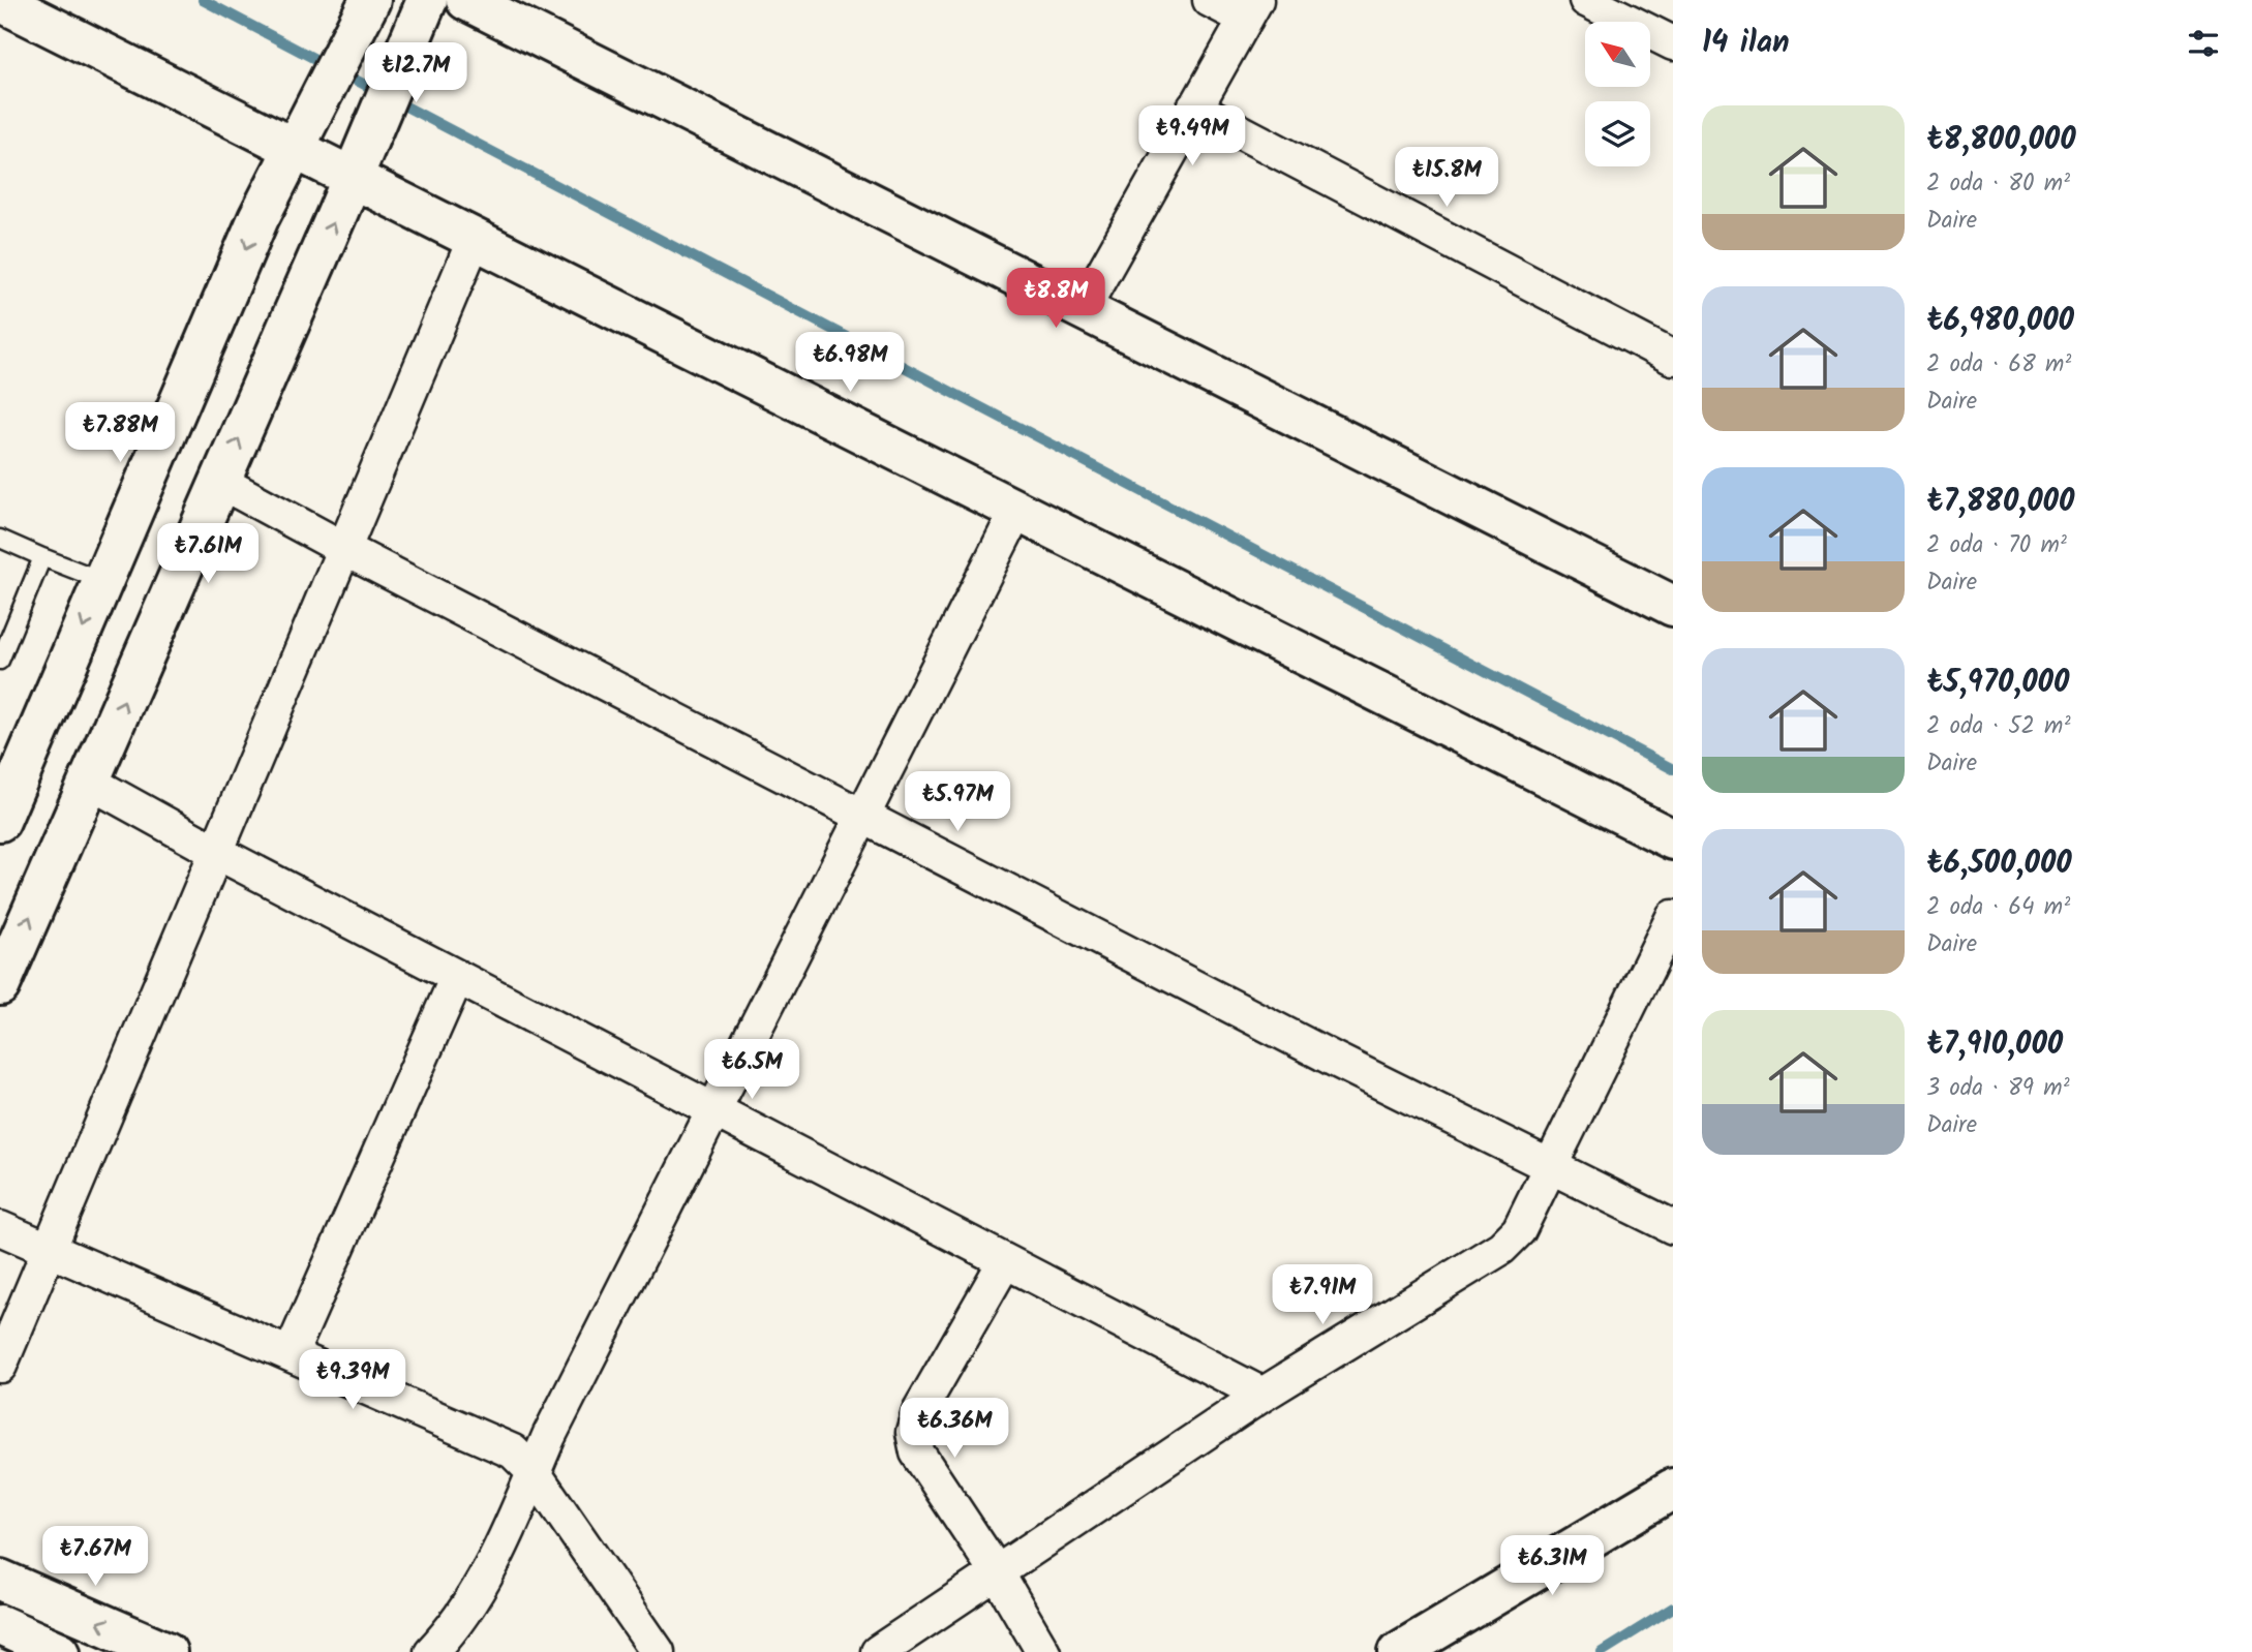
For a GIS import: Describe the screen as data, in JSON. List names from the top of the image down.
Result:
{
  "north": "top left",
  "page": {
    "heading": "14 ilan",
    "price": [
      "₺12.7M",
      "₺9.49M",
      "₺15.8M",
      "₺8.8M",
      "₺6.98M",
      "₺7.88M",
      "₺7.61M",
      "₺5.97M",
      "₺6.5M",
      "₺7.91M",
      "₺9.39M",
      "₺6.36M",
      "₺7.67M",
      "₺6.31M"
    ],
    "list": [
      {
        "name": "₺8,800,000",
        "note": "2 oda · 80 m² · Daire"
      },
      {
        "name": "₺6,980,000",
        "note": "2 oda · 68 m² · Daire"
      },
      {
        "name": "₺7,880,000",
        "note": "2 oda · 70 m² · Daire"
      },
      {
        "name": "₺5,970,000",
        "note": "2 oda · 52 m² · Daire"
      },
      {
        "name": "₺6,500,000",
        "note": "2 oda · 64 m² · Daire"
      },
      {
        "name": "₺7,910,000",
        "note": "3 oda · 89 m² · Daire"
      }
    ]
  }
}
